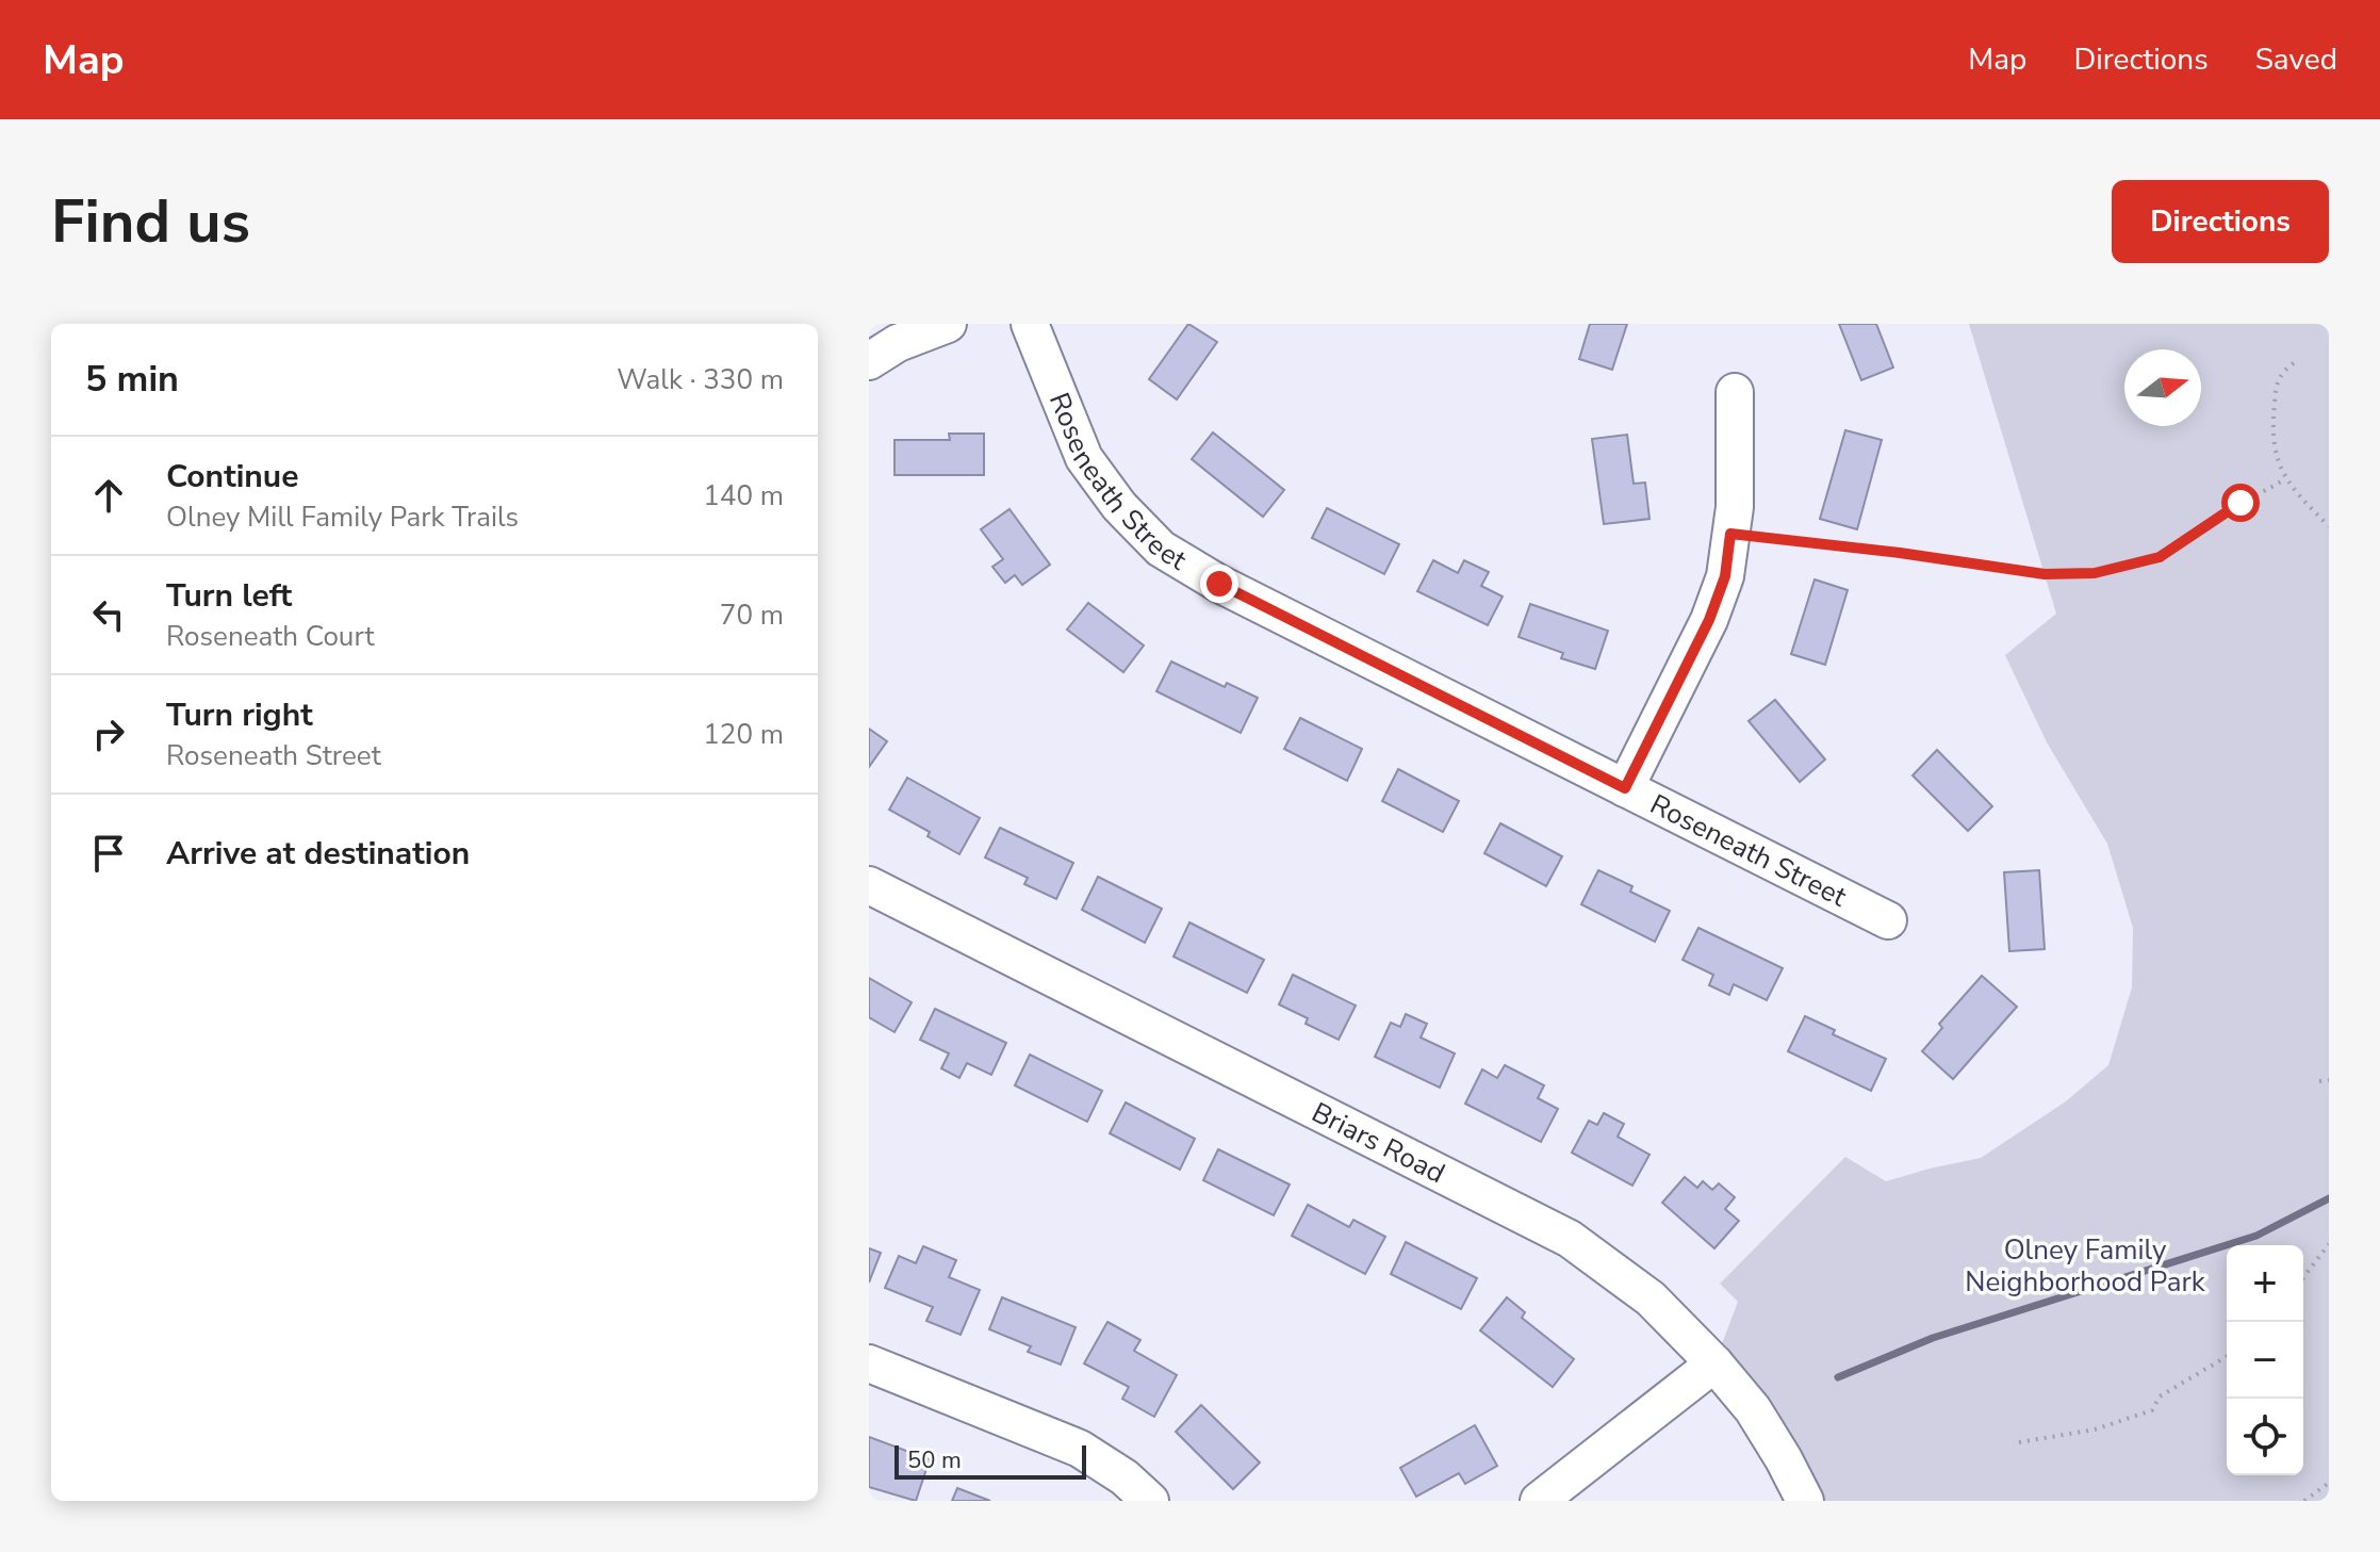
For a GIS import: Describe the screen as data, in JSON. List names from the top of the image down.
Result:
{
  "streets": {
    "street": ["Roseneath Street", "Briars Road"]
  },
  "parks": ["Olney Family Neighborhood Park"],
  "scale_bar": "50 m",
  "north": "right",
  "page": {
    "header": "Map",
    "nav": ["Map", "Directions", "Saved"],
    "buttons": "Directions",
    "title": "Find us",
    "heading": ["5 min", "Walk · 330 m"],
    "list": [
      ["Continue", "Olney Mill Family Park Trails", "140 m"],
      ["Turn left", "Roseneath Court", "70 m"],
      ["Turn right", "Roseneath Street", "120 m"],
      "Arrive at destination"
    ],
    "map_buttons": ["+", "−"],
    "scale": "50 m"
  }
}
